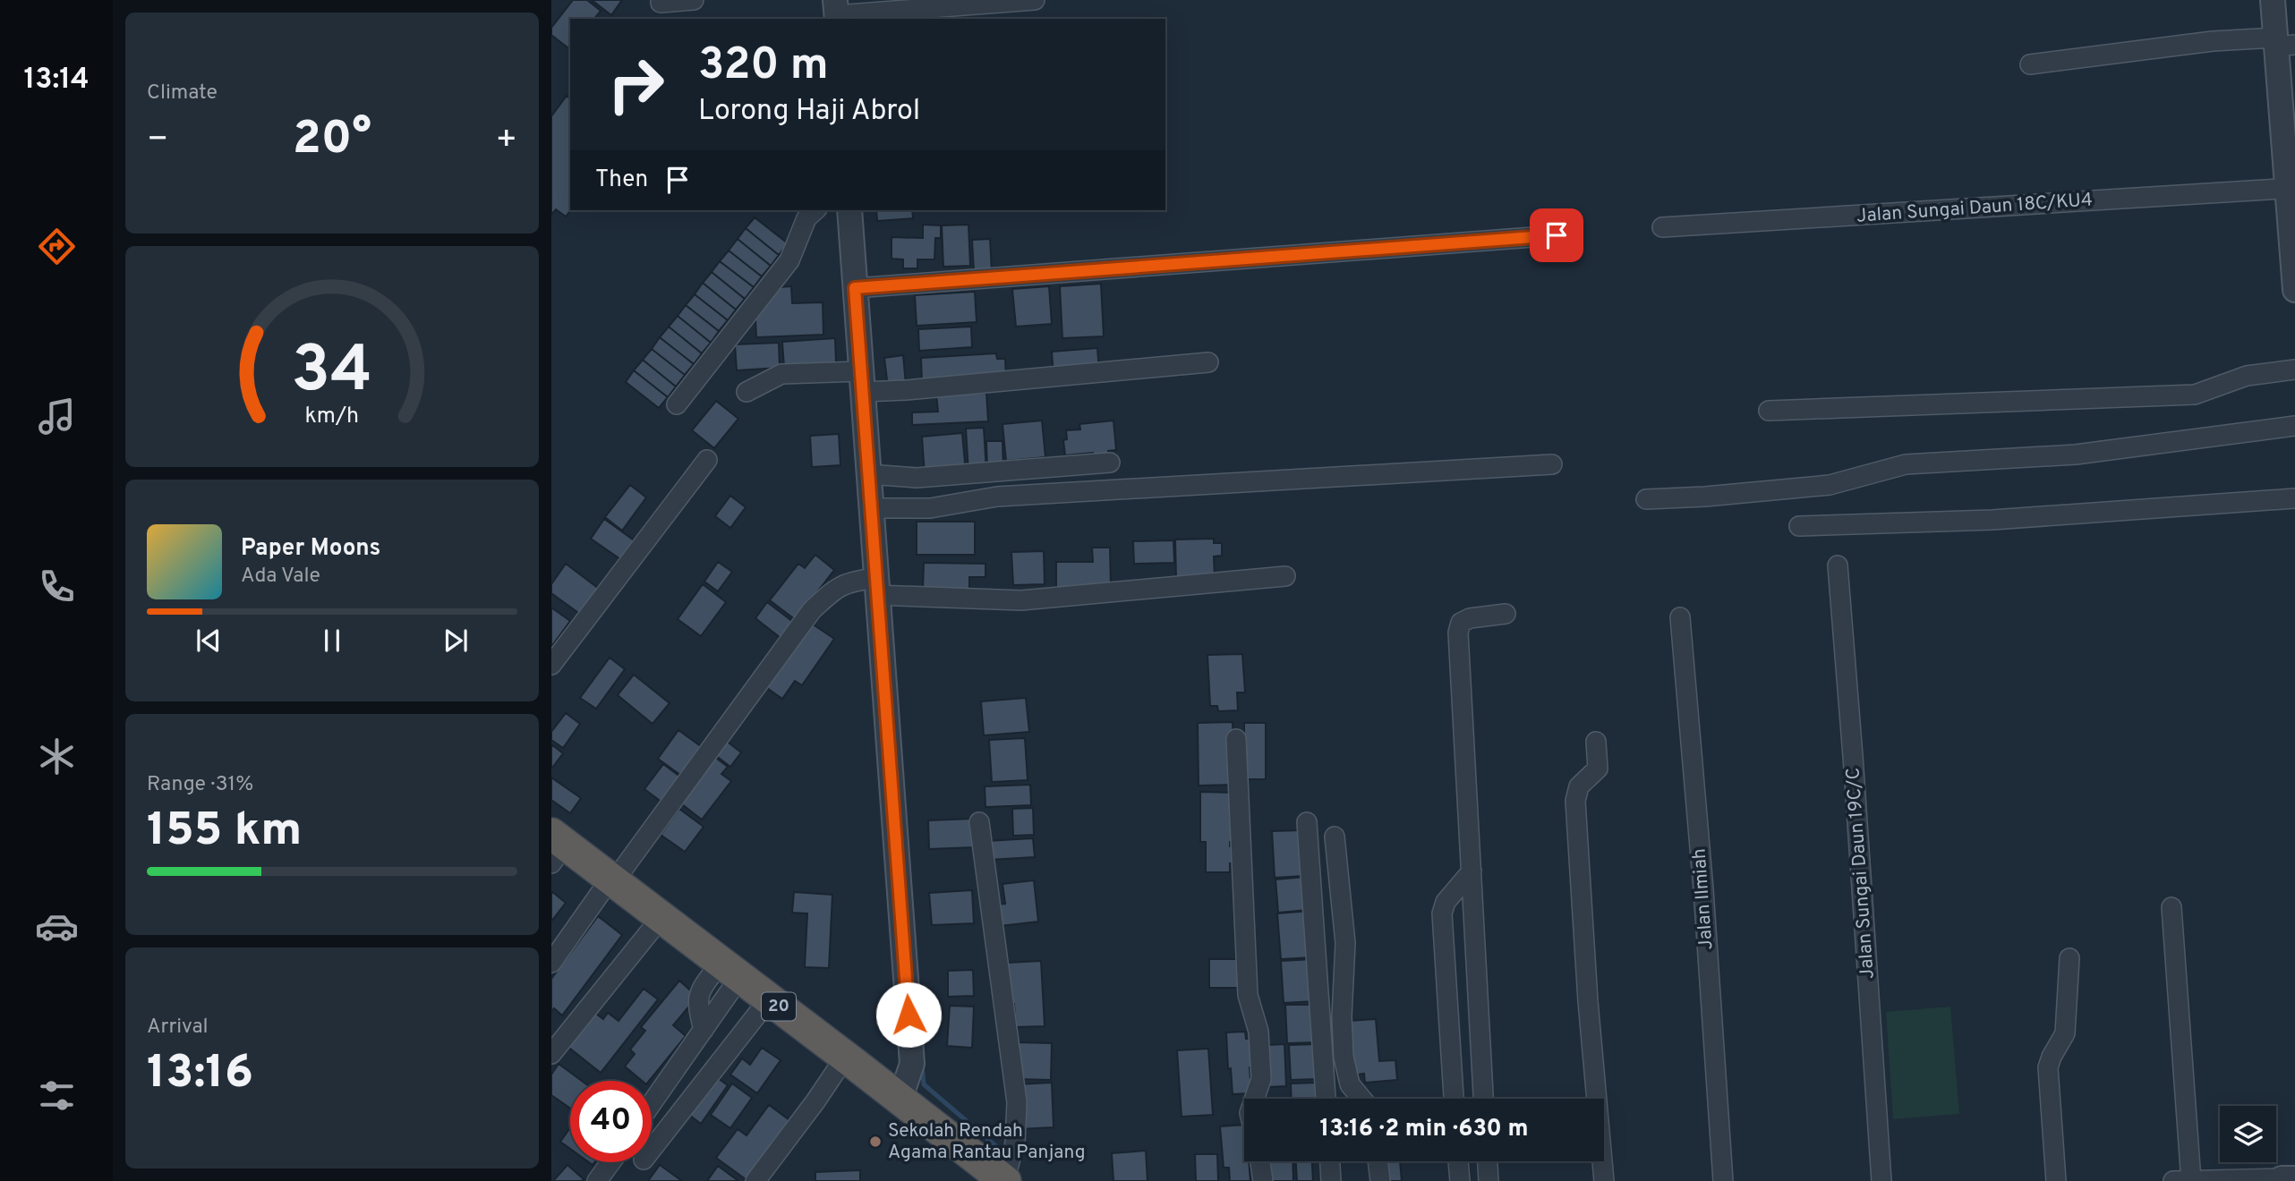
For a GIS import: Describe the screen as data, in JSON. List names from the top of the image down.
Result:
{
  "streets": {
    "highway": ["20"],
    "street": ["Jalan Sungai Daun 18C/KU4", "Jalan Sungai Daun 19C/C", "Jalan Ilmiah"]
  },
  "places": ["Sekolah Rendah Agama Rantau Panjang"],
  "page": {
    "tabs": "13:14",
    "tile": [
      "Climate",
      ["Range · 31%", "155 km"],
      ["Arrival", "13:16"]
    ],
    "turn": ["320 m", "Lorong Haji Abrol"],
    "heat": ["−", "20°", "+"],
    "then": "Then",
    "song": ["Paper Moons", "Ada Vale"],
    "limit": "40",
    "trip": "13:16 · 2 min · 630 m",
    "gauge": ["34", "km/h"]
  }
}
